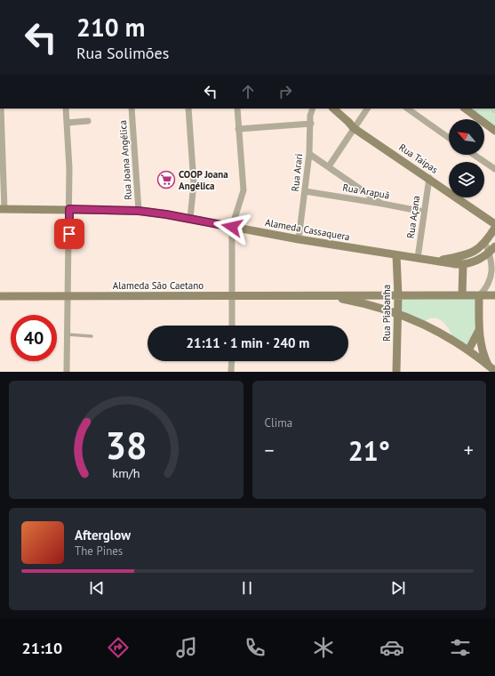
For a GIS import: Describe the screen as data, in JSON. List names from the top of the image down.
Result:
{
  "streets": {
    "street": [
      "Rua Taipas",
      "Rua Joana Angélica",
      "Rua Arari",
      "Rua Arapuã",
      "Rua Açana",
      "Alameda Cassaquera",
      "Alameda São Caetano",
      "Rua Piabanha"
    ]
  },
  "crossings": [
    ["Rua Taipas", "Rua Açana"],
    ["Rua Joana Angélica", "Alameda Cassaquera"],
    ["Rua Arari", "Rua Arapuã"],
    ["Rua Arari", "Alameda Cassaquera"],
    ["Rua Arapuã", "Rua Açana"],
    ["Rua Açana", "Alameda Cassaquera"],
    ["Alameda Cassaquera", "Rua Piabanha"],
    ["Alameda São Caetano", "Rua Piabanha"]
  ],
  "places": {
    "supermarket": ["COOP Joana Angélica"]
  },
  "north": "top left",
  "page": {
    "turn": ["210 m", "Rua Solimões"],
    "limit": "40",
    "trip": "21:11 · 1 min · 240 m",
    "tile": "Clima",
    "heat": ["−", "21°", "+"],
    "song": ["Afterglow", "The Pines"],
    "tabs": "21:10",
    "gauge": ["38", "km/h"]
  }
}
